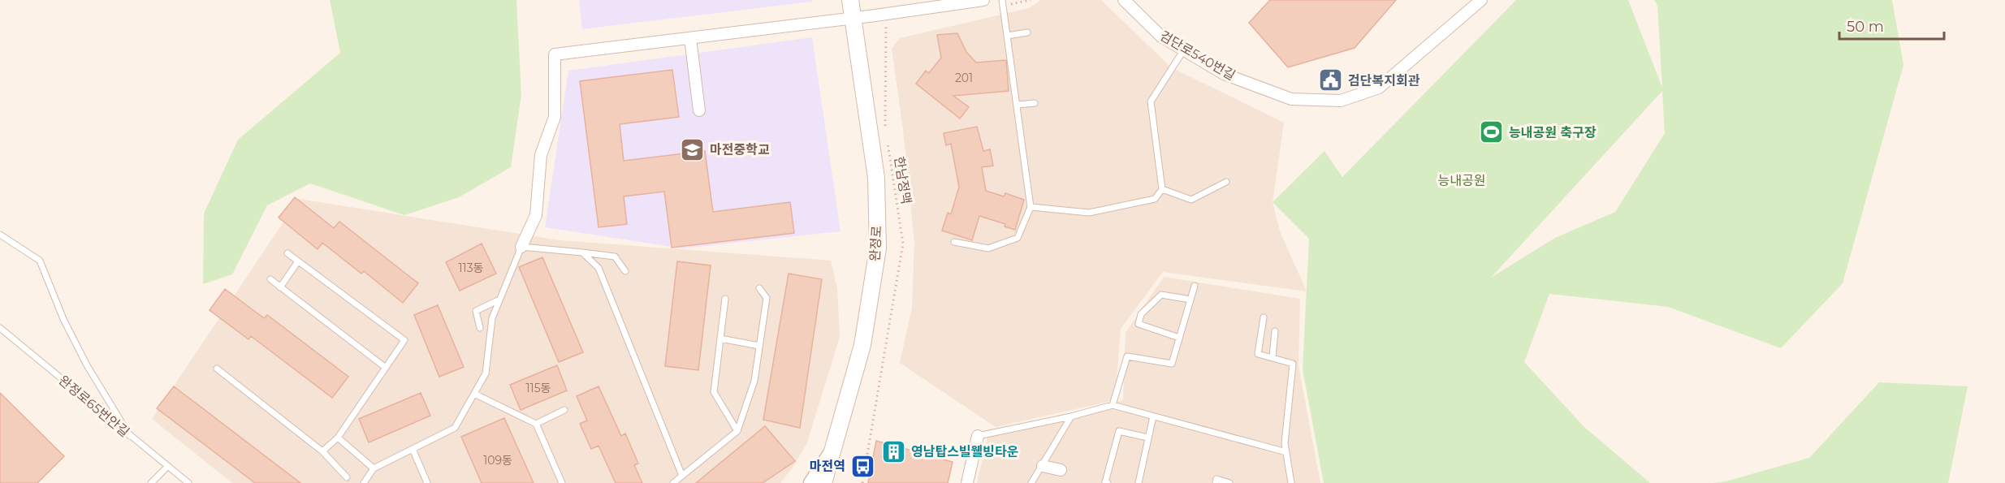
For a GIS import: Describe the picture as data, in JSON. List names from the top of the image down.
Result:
{
  "streets": {
    "main road": ["완정로"],
    "street": ["검단로540번길"],
    "lane": ["완정로65번안길"],
    "path": ["한남정맥"]
  },
  "parks": ["능내공원"],
  "places": {
    "public building": ["검단복지회관"],
    "sports": ["능내공원 축구장"],
    "school or university": ["마전중학교"],
    "building": ["영남탑스빌웰빙타운"],
    "bus stop": ["마전역"]
  },
  "house_numbers": [
    "201",
    "113동",
    "115동",
    "109동"
  ],
  "scale_bar": "50 m"
}
